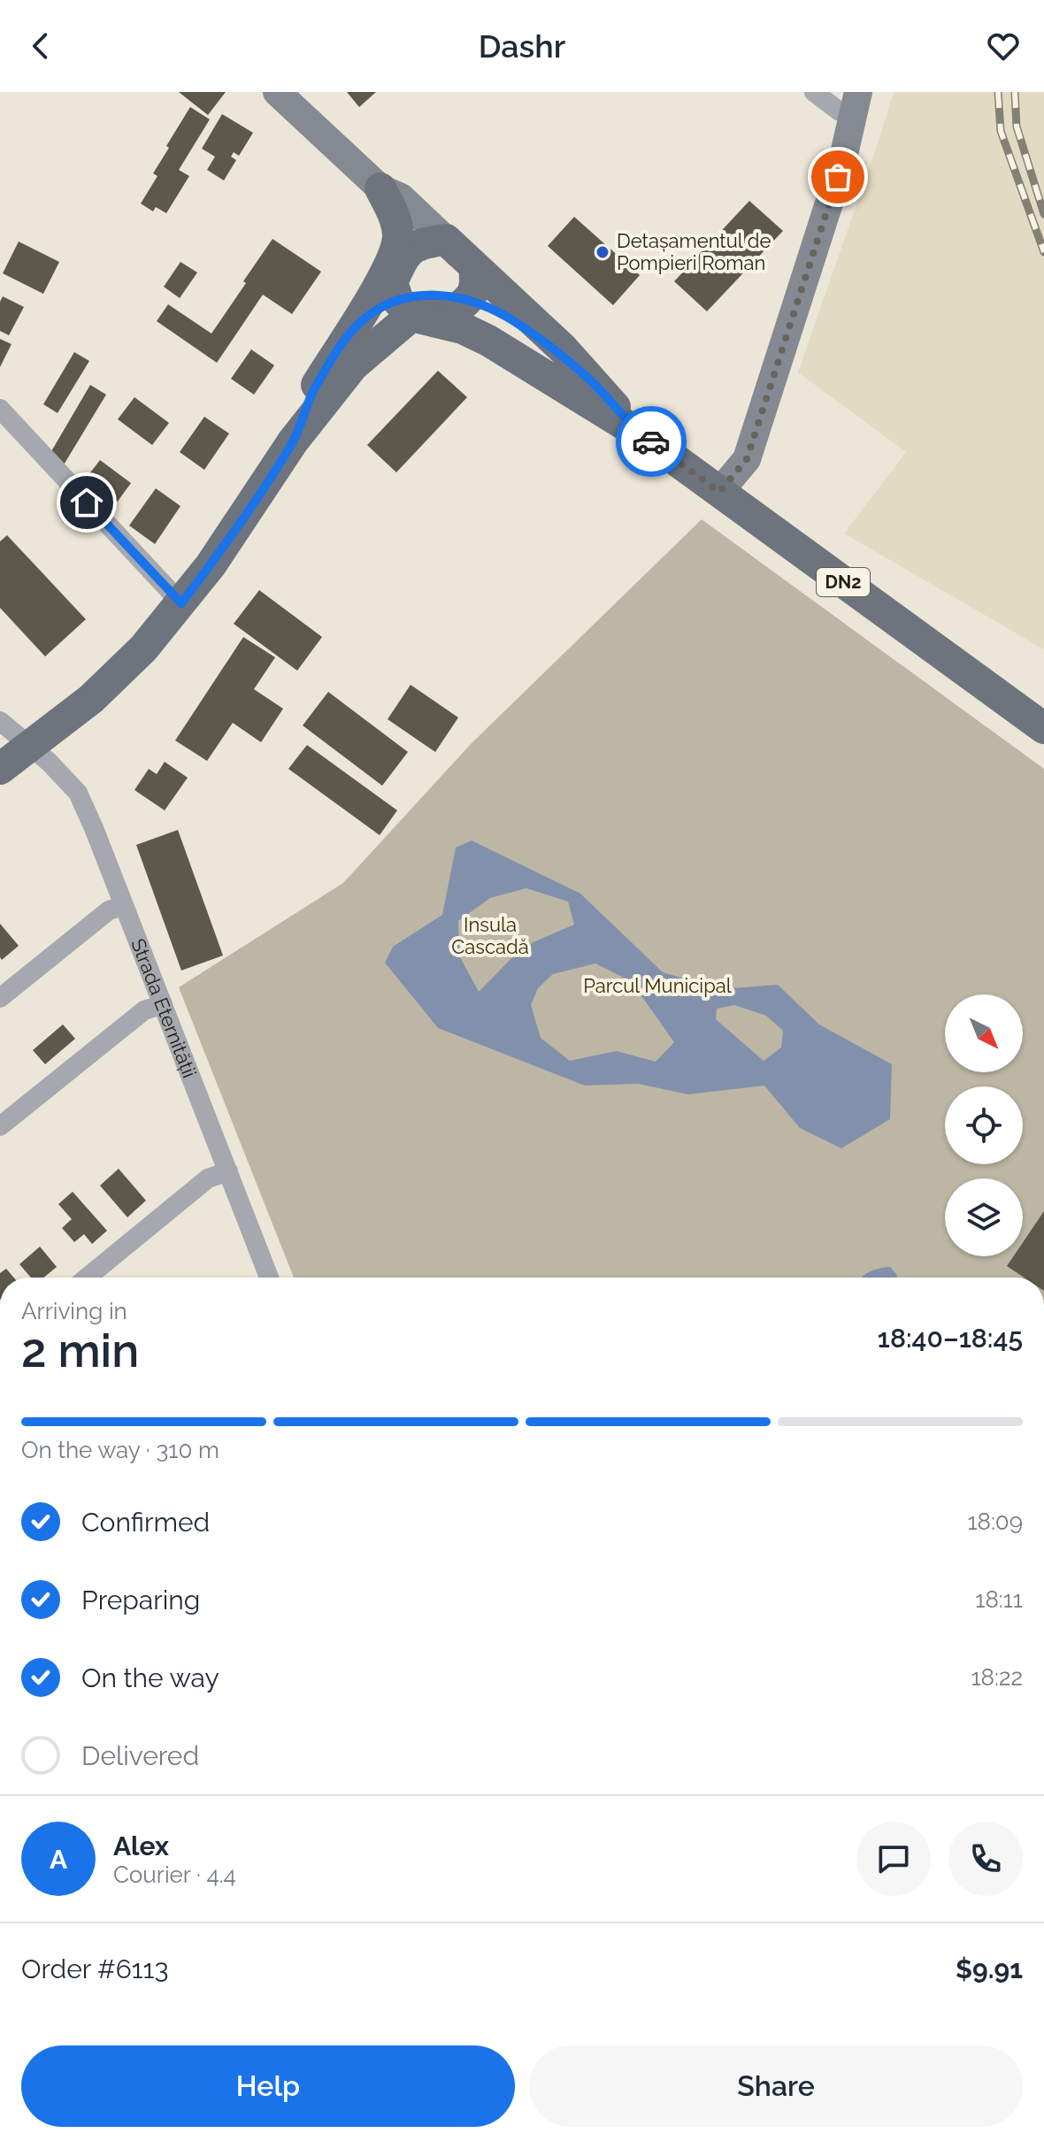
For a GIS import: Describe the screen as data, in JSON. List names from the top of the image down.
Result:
{
  "streets": {
    "main road": ["DN2"],
    "street": ["Strada Eternității"]
  },
  "parks": ["Insula Cascadă", "Parcul Municipal"],
  "places": ["Detașamentul de Pompieri Roman"],
  "north": "bottom right",
  "page": {
    "header": "Dashr",
    "heading": ["2 min", "Arriving in", "18:40–18:45"],
    "panel": [
      "Alex",
      "Courier · 4.4",
      "Order #6113",
      "$9.91"
    ],
    "bar": "On the way · 310 m",
    "list": [
      ["Confirmed", "18:09"],
      ["Preparing", "18:11"],
      ["On the way", "18:22"],
      "Delivered"
    ],
    "round": "A",
    "buttons": ["Help", "Share"]
  }
}
